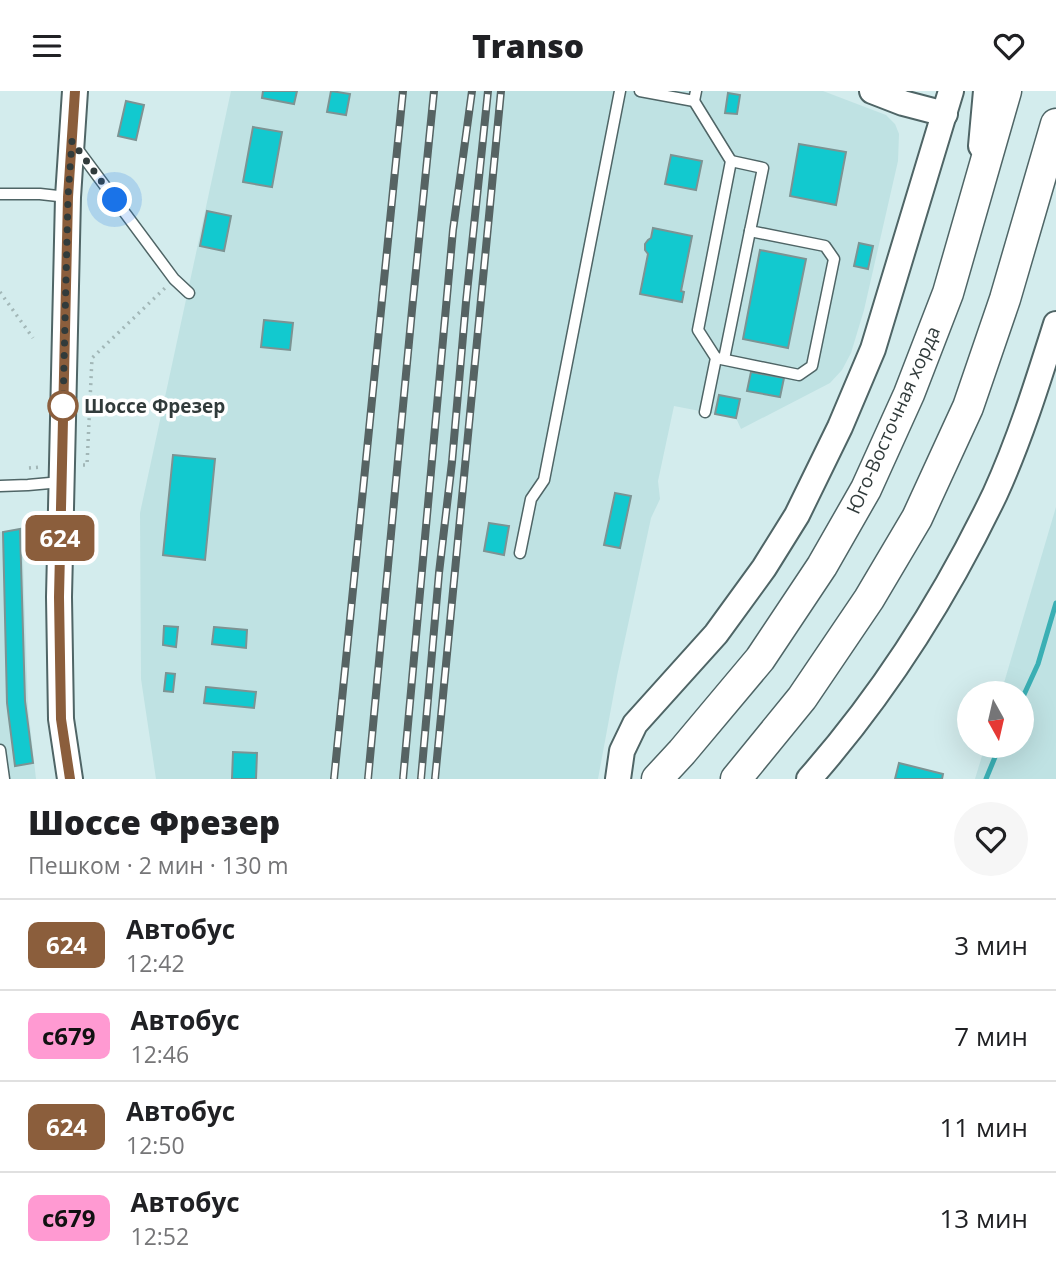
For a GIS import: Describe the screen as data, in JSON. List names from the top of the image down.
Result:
{
  "streets": {
    "main road": ["Юго-Восточная хорда"]
  },
  "places": ["Шоссе Фрезер"],
  "lines": ["bus line 624"],
  "north": "bottom",
  "page": {
    "header": "Transo",
    "on_map": "624",
    "heading": ["Шоссе Фрезер", "Пешком · 2 мин · 130 m"],
    "list": [
      {
        "mark": "624",
        "name": "Автобус",
        "note": "12:42",
        "value": "3 мин"
      },
      {
        "mark": "с679",
        "name": "Автобус",
        "note": "12:46",
        "value": "7 мин"
      },
      {
        "mark": "624",
        "name": "Автобус",
        "note": "12:50",
        "value": "11 мин"
      },
      {
        "mark": "с679",
        "name": "Автобус",
        "note": "12:52",
        "value": "13 мин"
      }
    ]
  }
}
